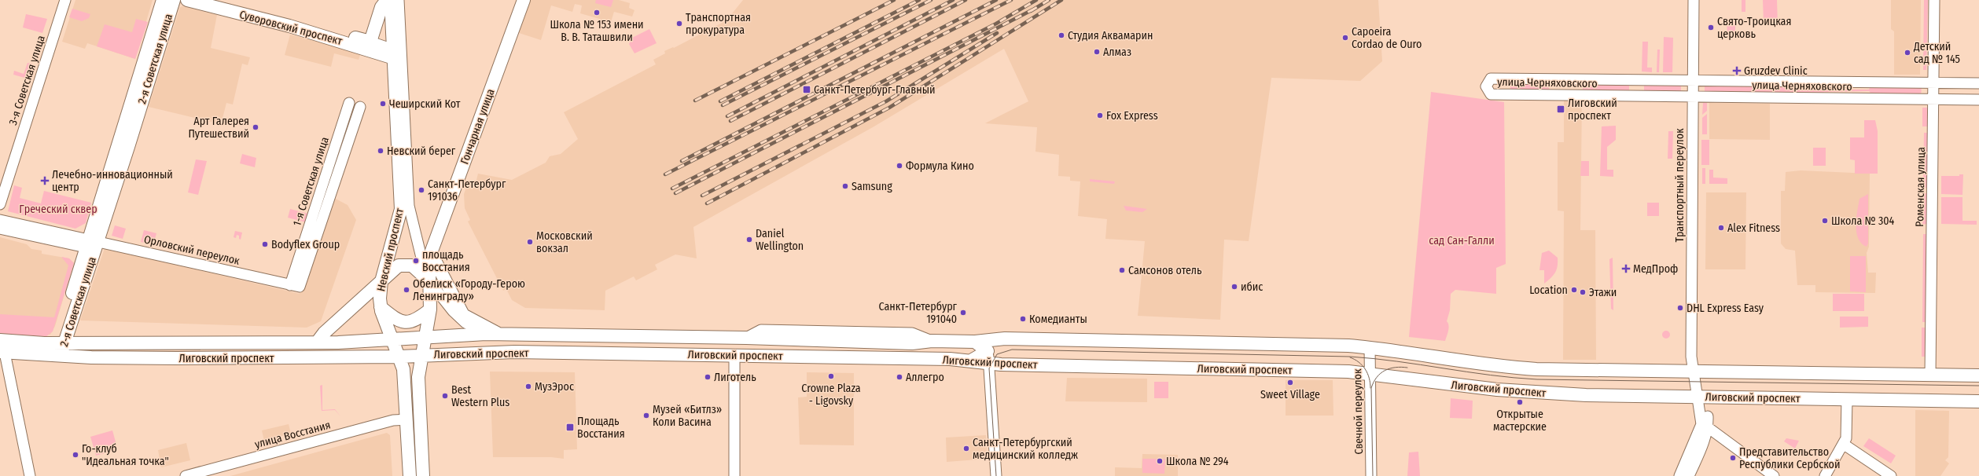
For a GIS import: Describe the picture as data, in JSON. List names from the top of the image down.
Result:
{
  "streets": {
    "main road": [
      "Суворовский проспект",
      "2-я Советская улица",
      "Гончарная улица",
      "Невский проспект",
      "Лиговский проспект"
    ],
    "street": [
      "3-я Советская улица",
      "улица Черняховского",
      "1-я Советская улица",
      "Транспортный переулок",
      "Роменская улица",
      "Орловский переулок",
      "Свечной переулок",
      "улица Восстания"
    ]
  },
  "crossings": [
    ["Суворовский проспект", "Невский проспект"],
    ["2-я Советская улица", "Орловский переулок"],
    ["2-я Советская улица", "Лиговский проспект"],
    ["улица Черняховского", "Транспортный переулок"],
    ["улица Черняховского", "Роменская улица"],
    ["1-я Советская улица", "Орловский переулок"],
    ["Транспортный переулок", "Лиговский проспект"],
    ["Роменская улица", "Лиговский проспект"],
    ["Невский проспект", "Лиговский проспект"],
    ["Невский проспект", "улица Восстания"],
    ["Лиговский проспект", "Свечной переулок"]
  ],
  "parks": ["Греческий сквер", "сад Сан-Галли"],
  "places": {
    "other": [
      "Школа № 153 имени В. В. Таташвили",
      "Транспортная прокуратура",
      "Свято-Троицкая церковь",
      "Студия Аквамарин",
      "Capoeira Cordao de Ouro",
      "Алмаз",
      "Детский сад № 145",
      "Чеширский Кот",
      "Fox Express",
      "Арт Галерея Путешествий",
      "Невский берег",
      "Формула Кино",
      "Samsung",
      "Санкт-Петербург 191036",
      "Школа № 304",
      "Alex Fitness",
      "Daniel Wellington",
      "Московский вокзал",
      "Bodyflex Group",
      "площадь Восстания",
      "Самсонов отель",
      "ибис",
      "Обелиск «Городу-Герою Ленинграду»",
      "Location",
      "Этажи",
      "DHL Express Easy",
      "Санкт-Петербург 191040",
      "Комедианты",
      "Crowne Plaza - Ligovsky",
      "Лиготель",
      "Аллегро",
      "Sweet Village",
      "МузЭрос",
      "Best Western Plus",
      "Открытые мастерские",
      "Музей «Битлз» Коли Васина",
      "Санкт-Петербургский медицинский колледж",
      "Го-клуб \"Идеальная точка\"",
      "Представительство Республики Сербской",
      "Школа № 294"
    ],
    "health": ["Gruzdev Clinic", "Лечебно-инновационный центр", "МедПроф"],
    "transit": ["Санкт-Петербург-Главный", "Лиговский проспект", "Площадь Восстания"]
  }
}
